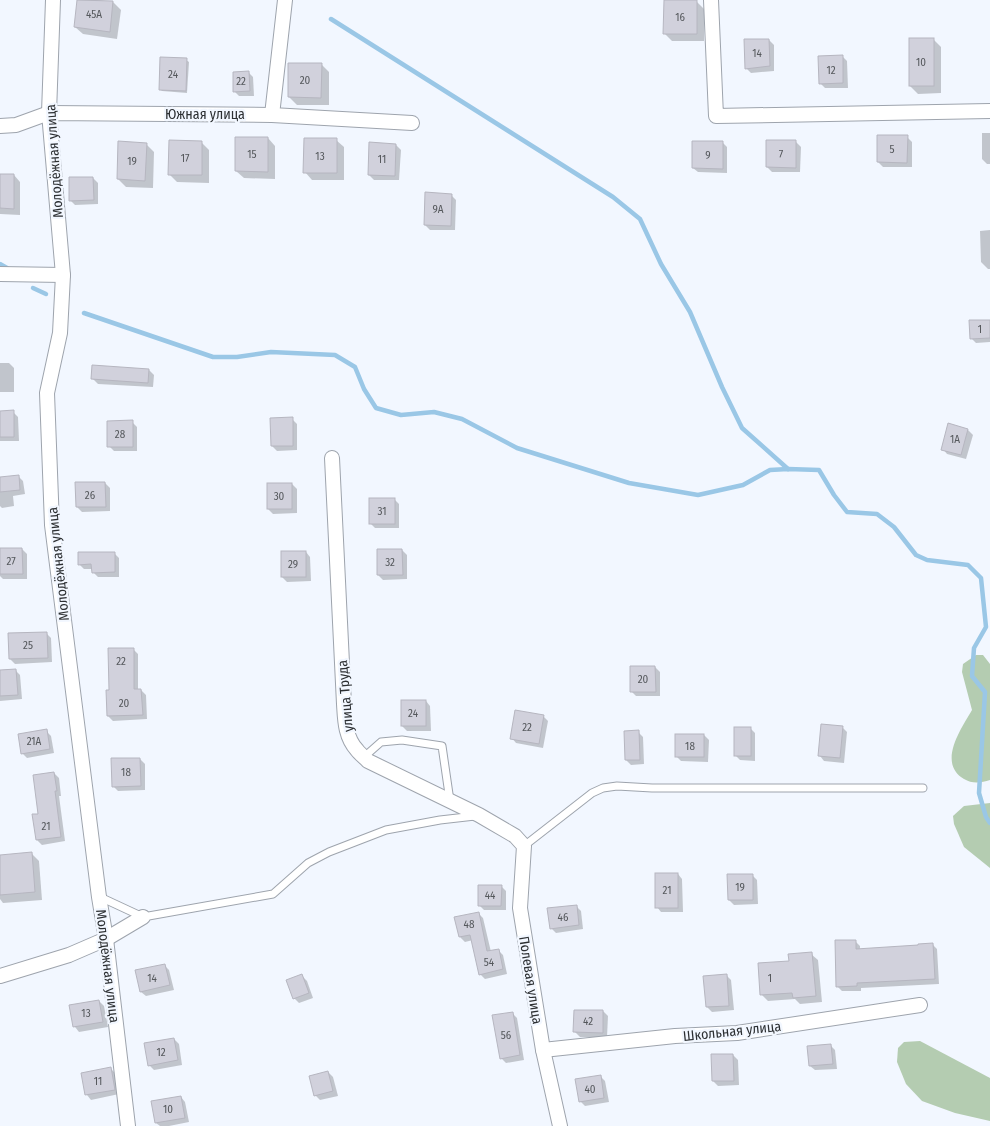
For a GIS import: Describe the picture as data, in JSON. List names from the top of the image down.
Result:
{
  "streets": {
    "street": [
      "Южная улица",
      "Молодёжная улица",
      "улица Труда",
      "Полевая улица",
      "Школьная улица"
    ]
  },
  "crossings": [
    ["Южная улица", "Молодёжная улица"],
    ["улица Труда", "Полевая улица"],
    ["Полевая улица", "Школьная улица"]
  ],
  "house_numbers": [
    "45А",
    "16",
    "14",
    "10",
    "12",
    "24",
    "20",
    "22",
    "5",
    "15",
    "7",
    "9",
    "13",
    "17",
    "11",
    "19",
    "9А",
    "1",
    "28",
    "1А",
    "26",
    "30",
    "31",
    "27",
    "32",
    "29",
    "25",
    "22",
    "20",
    "20",
    "24",
    "22",
    "21А",
    "18",
    "18",
    "21",
    "19",
    "21",
    "44",
    "46",
    "48",
    "54",
    "14",
    "1",
    "13",
    "42",
    "56",
    "12",
    "11",
    "40",
    "10"
  ]
}
